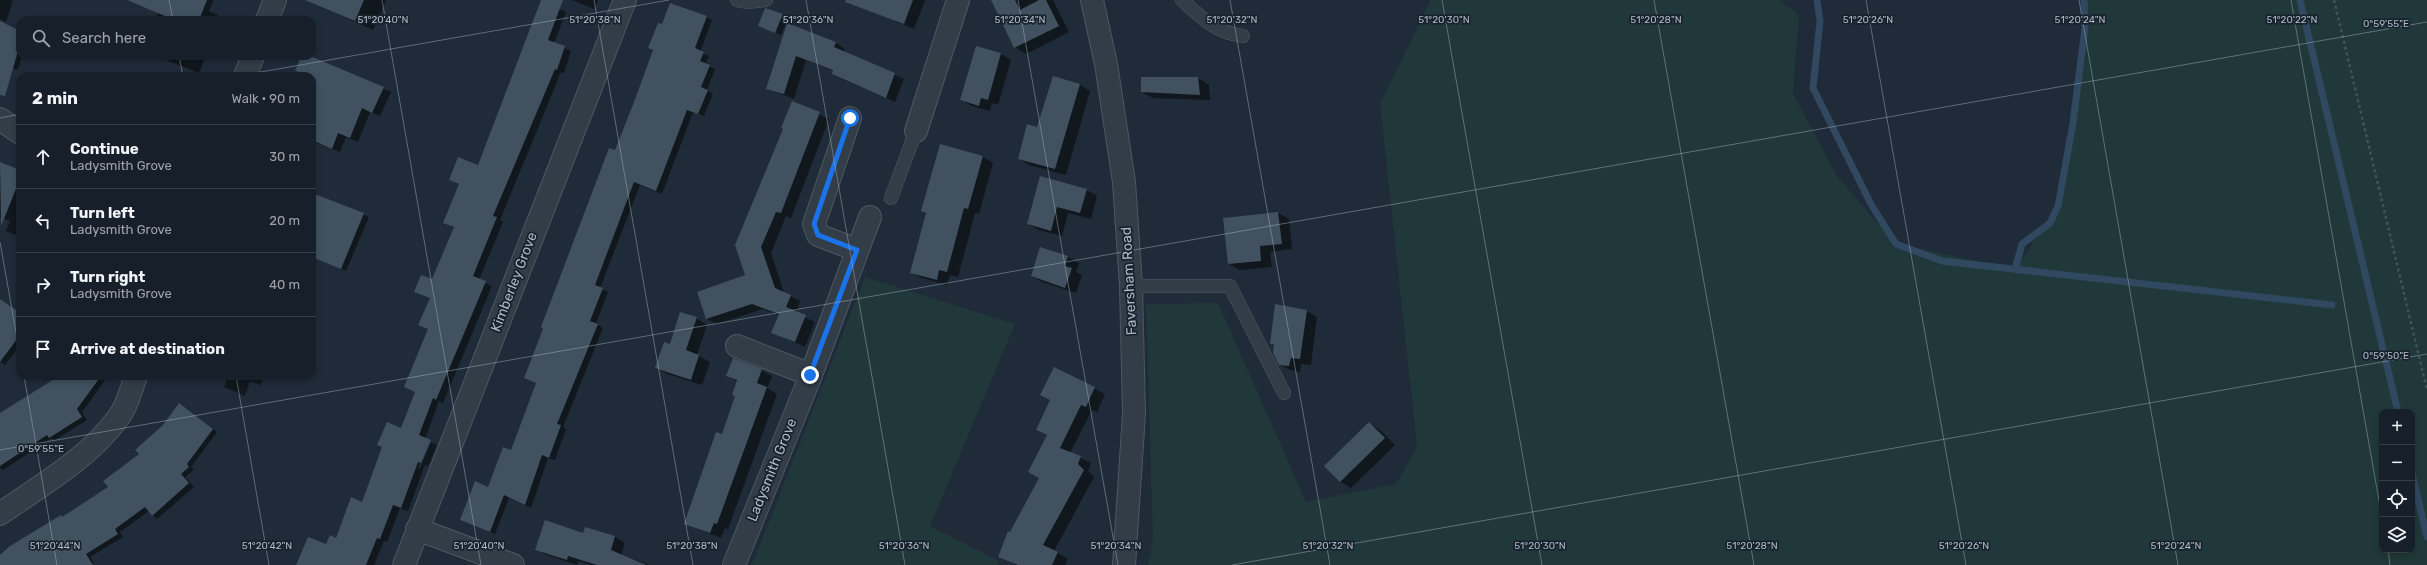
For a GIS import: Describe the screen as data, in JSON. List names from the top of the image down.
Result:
{
  "streets": {
    "street": ["Faversham Road", "Kimberley Grove", "Ladysmith Grove"]
  },
  "page": {
    "search": "Search here",
    "heading": ["2 min", "Walk · 90 m"],
    "list": [
      ["Continue", "Ladysmith Grove", "30 m"],
      ["Turn left", "Ladysmith Grove", "20 m"],
      ["Turn right", "Ladysmith Grove", "40 m"],
      "Arrive at destination"
    ],
    "map_buttons": ["+", "−"]
  },
  "coordinates": [
    "51°20'32\"N",
    "51°20'40\"N",
    "51°20'38\"N",
    "51°20'36\"N",
    "51°20'34\"N",
    "51°20'30\"N",
    "51°20'28\"N",
    "51°20'26\"N",
    "51°20'24\"N",
    "51°20'22\"N",
    "0°59'55\"E",
    "0°59'50\"E",
    "51°20'44\"N",
    "51°20'42\"N"
  ]
}
